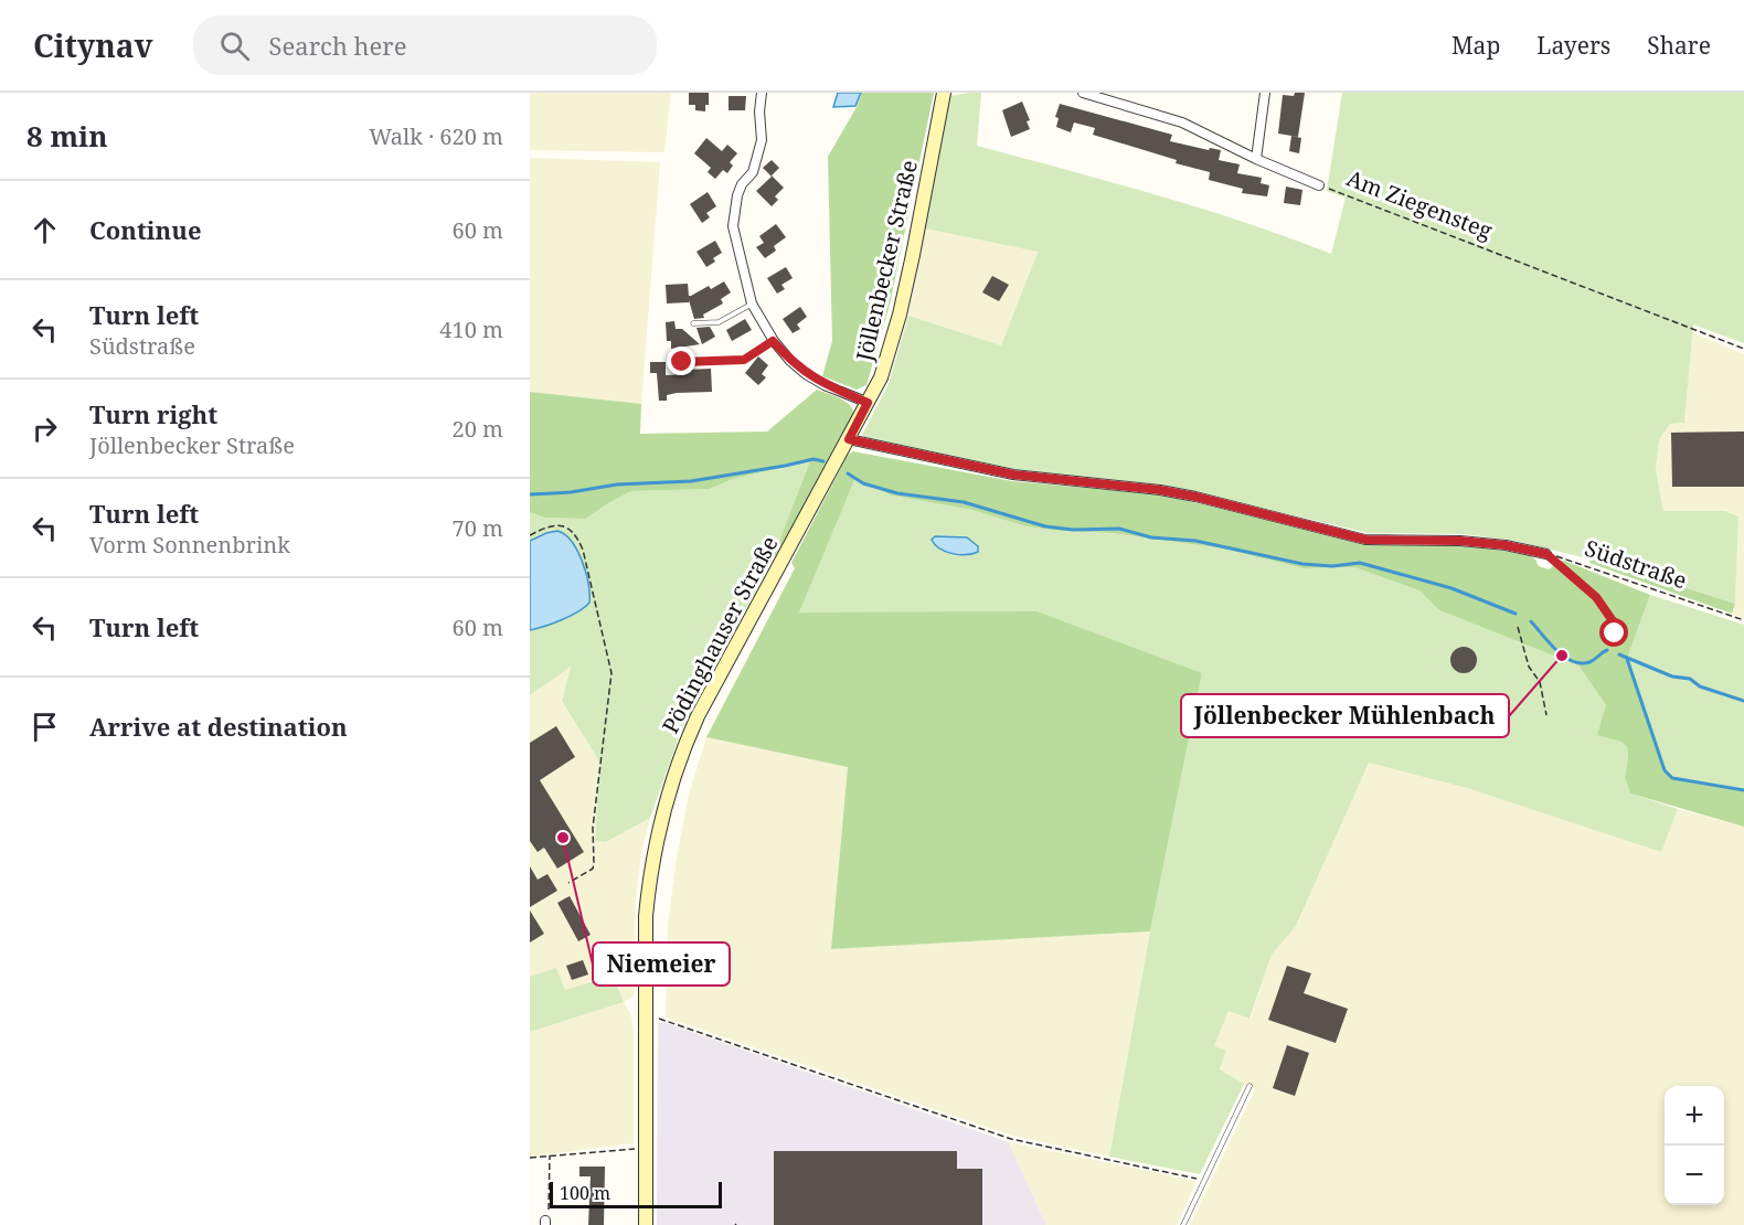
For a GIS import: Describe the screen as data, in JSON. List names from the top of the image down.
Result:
{
  "streets": {
    "main road": ["Jöllenbecker Straße", "Pödinghauser Straße"],
    "street": ["Am Ziegensteg"],
    "path": ["Südstraße"]
  },
  "crossings": [
    ["Jöllenbecker Straße", "Pödinghauser Straße"]
  ],
  "places": ["Jöllenbecker Mühlenbach", "Niemeier"],
  "scale_bar": "100 m",
  "page": {
    "header": "Citynav",
    "search": "Search here",
    "nav": ["Map", "Layers", "Share"],
    "heading": ["8 min", "Walk · 620 m"],
    "list": [
      ["Continue", "60 m"],
      ["Turn left", "Südstraße", "410 m"],
      ["Turn right", "Jöllenbecker Straße", "20 m"],
      ["Turn left", "Vorm Sonnenbrink", "70 m"],
      ["Turn left", "60 m"],
      "Arrive at destination"
    ],
    "map_buttons": ["+", "−"],
    "scale": "100 m"
  }
}
